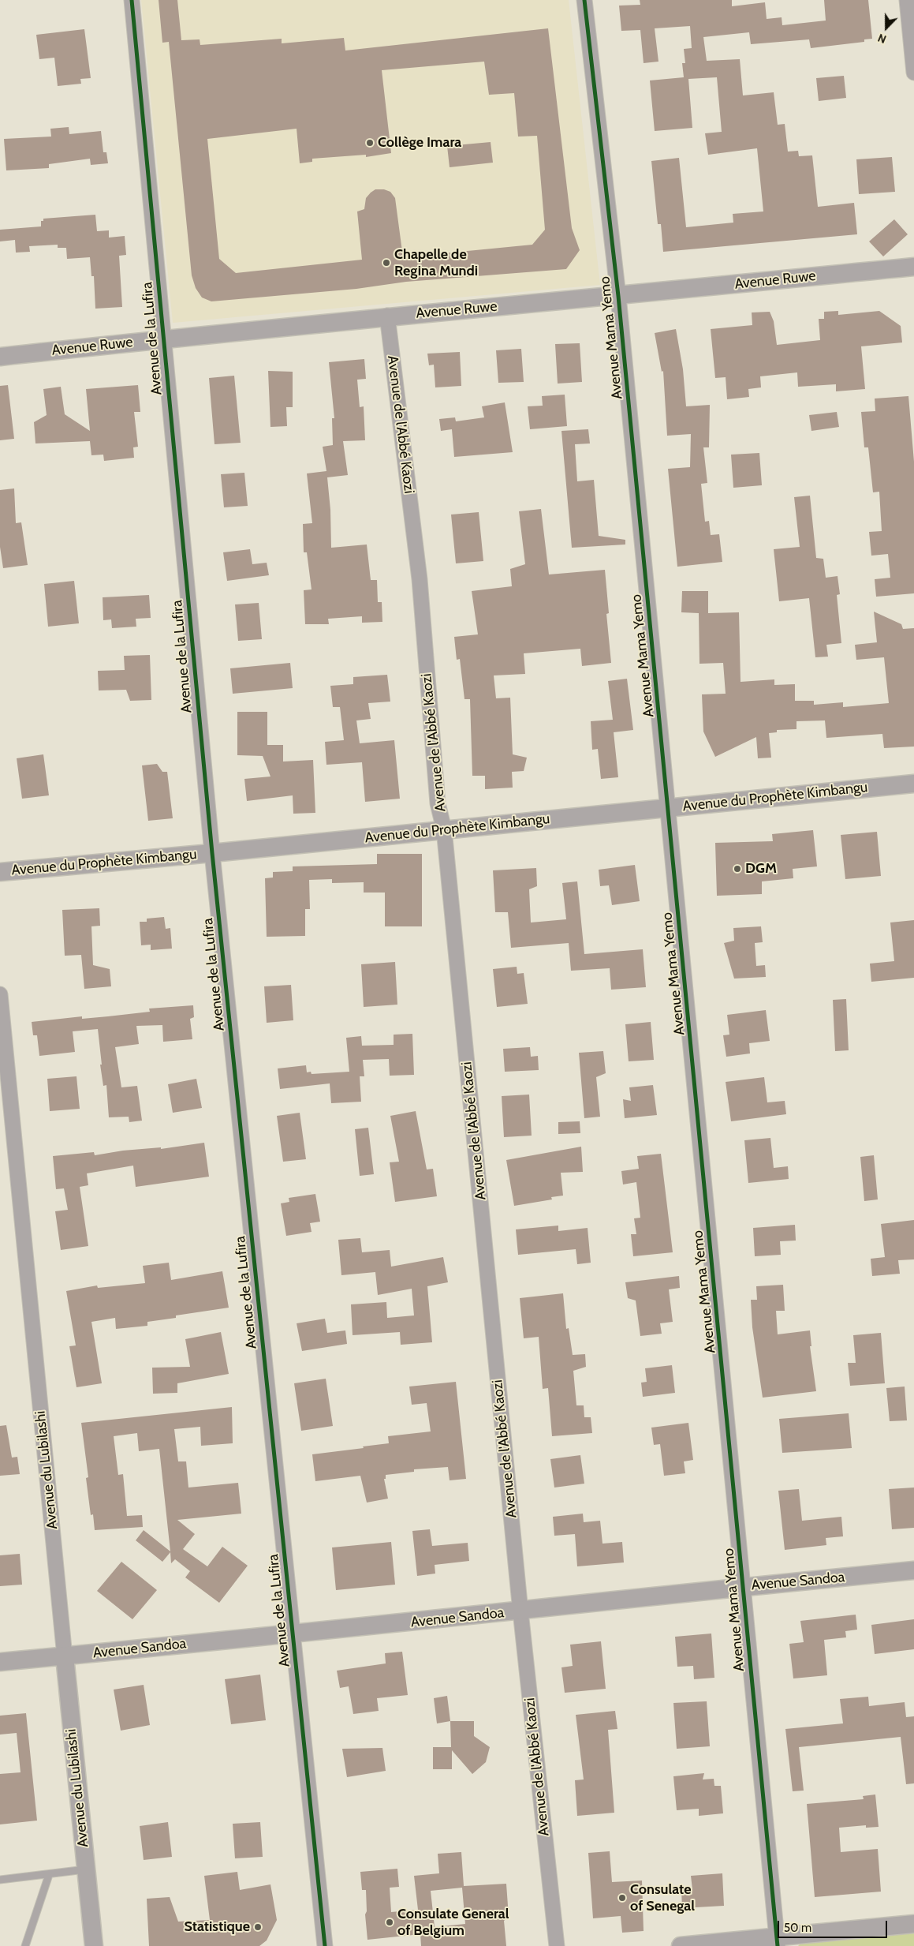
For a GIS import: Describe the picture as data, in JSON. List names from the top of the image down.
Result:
{
  "streets": {
    "street": [
      "Avenue Ruwe",
      "Avenue Mama Yemo",
      "Avenue de la Lufira",
      "Avenue de l'Abbé Kaozi",
      "Avenue du Prophète Kimbangu",
      "Avenue du Lubilashi",
      "Avenue Sandoa"
    ]
  },
  "crossings": [
    ["Avenue Ruwe", "Avenue Mama Yemo"],
    ["Avenue Ruwe", "Avenue de la Lufira"],
    ["Avenue Ruwe", "Avenue de l'Abbé Kaozi"],
    ["Avenue Mama Yemo", "Avenue du Prophète Kimbangu"],
    ["Avenue Mama Yemo", "Avenue Sandoa"],
    ["Avenue de la Lufira", "Avenue du Prophète Kimbangu"],
    ["Avenue de la Lufira", "Avenue Sandoa"],
    ["Avenue de l'Abbé Kaozi", "Avenue du Prophète Kimbangu"],
    ["Avenue de l'Abbé Kaozi", "Avenue Sandoa"],
    ["Avenue du Lubilashi", "Avenue Sandoa"]
  ],
  "places": [
    "Collège Imara",
    "Chapelle de Regina Mundi",
    "DGM",
    "Consulate of Senegal",
    "Consulate General of Belgium",
    "Statistique"
  ],
  "scale_bar": "50 m",
  "north": "bottom"
}
